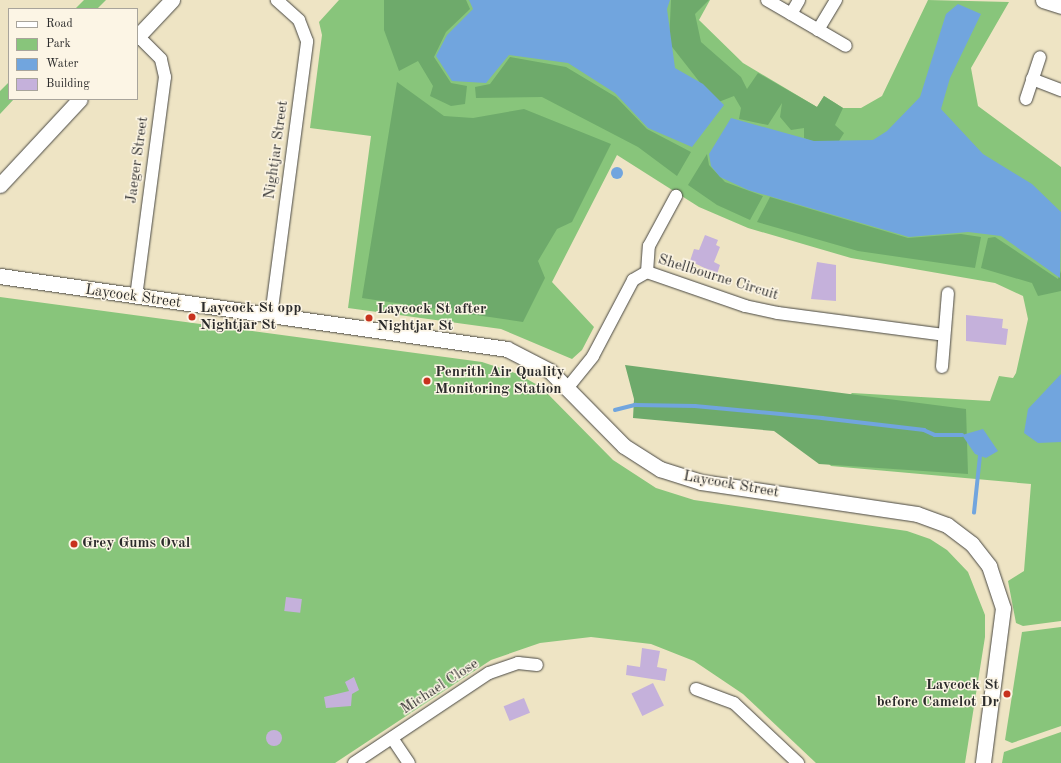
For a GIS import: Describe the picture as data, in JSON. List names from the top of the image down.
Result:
{
  "streets": {
    "street": [
      "Nightjar Street",
      "Jaeger Street",
      "Shellbourne Circuit",
      "Laycock Street",
      "Michael Close"
    ]
  },
  "crossings": [
    ["Nightjar Street", "Laycock Street"],
    ["Jaeger Street", "Laycock Street"],
    ["Shellbourne Circuit", "Laycock Street"]
  ],
  "places": [
    "Laycock St opp Nightjar St",
    "Laycock St after Nightjar St",
    "Penrith Air Quality Monitoring Station",
    "Grey Gums Oval",
    "Laycock St before Camelot Dr"
  ],
  "legend": [
    "Road",
    "Park",
    "Water",
    "Building"
  ]
}
